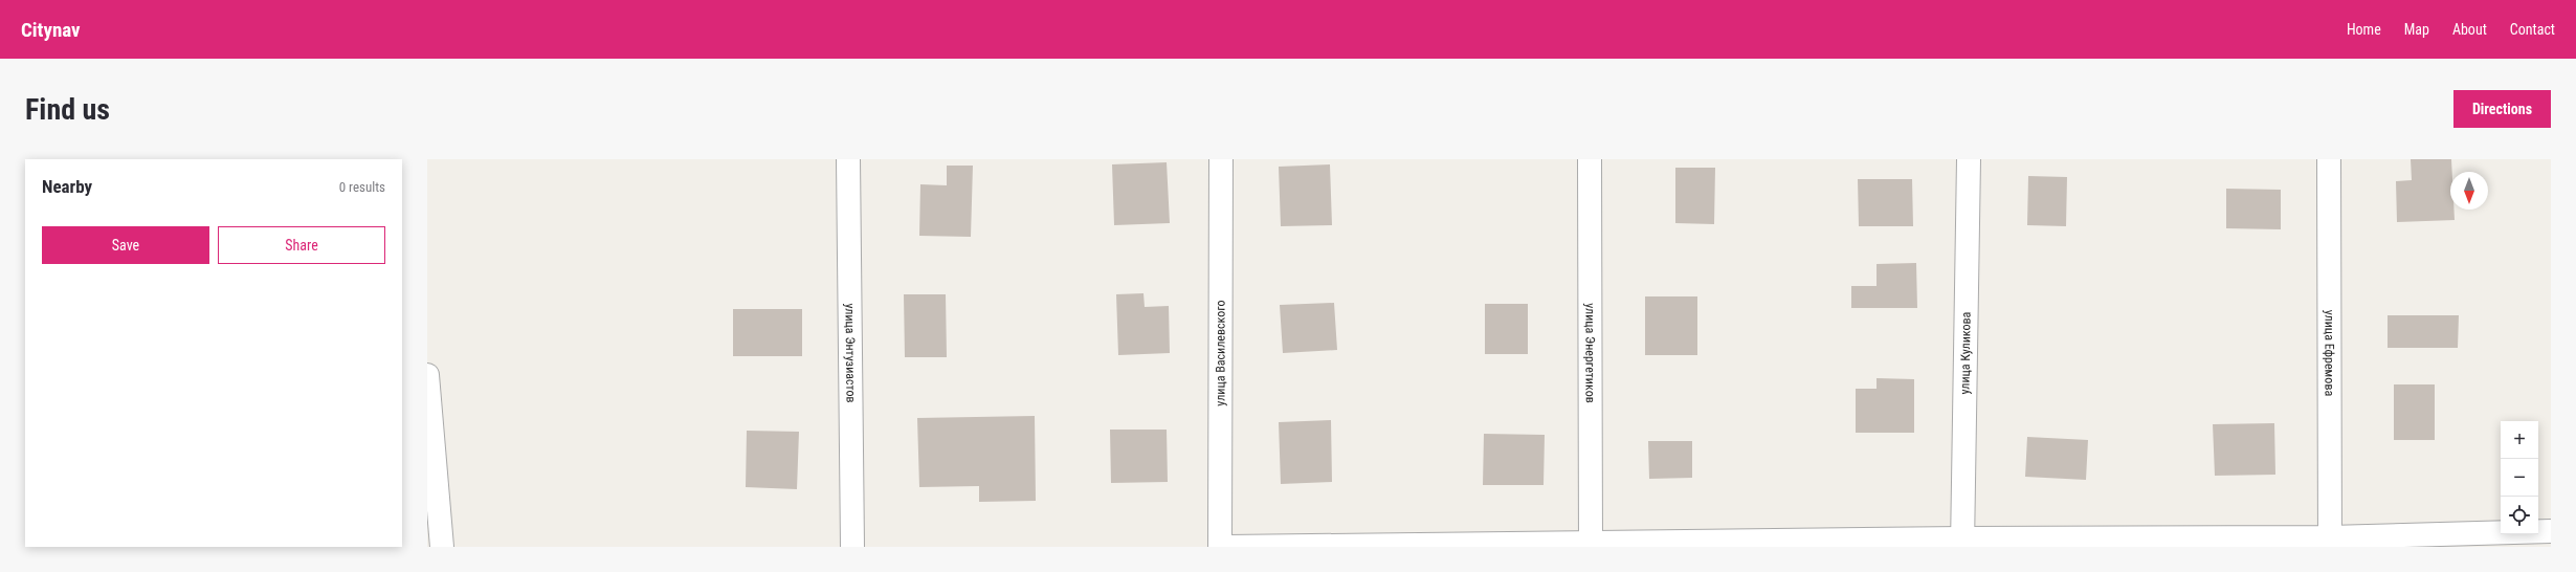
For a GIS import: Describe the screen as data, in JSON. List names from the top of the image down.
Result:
{
  "streets": {
    "street": [
      "улица Энтузиастов",
      "улица Василевского",
      "улица Энергетиков",
      "улица Куликова",
      "улица Ефремова"
    ]
  },
  "north": "bottom",
  "page": {
    "header": "Citynav",
    "nav": [
      "Home",
      "Map",
      "About",
      "Contact"
    ],
    "buttons": [
      "Directions",
      ["Save", "Share"]
    ],
    "title": "Find us",
    "heading": ["Nearby", "0 results"],
    "map_buttons": ["+", "−"]
  }
}
